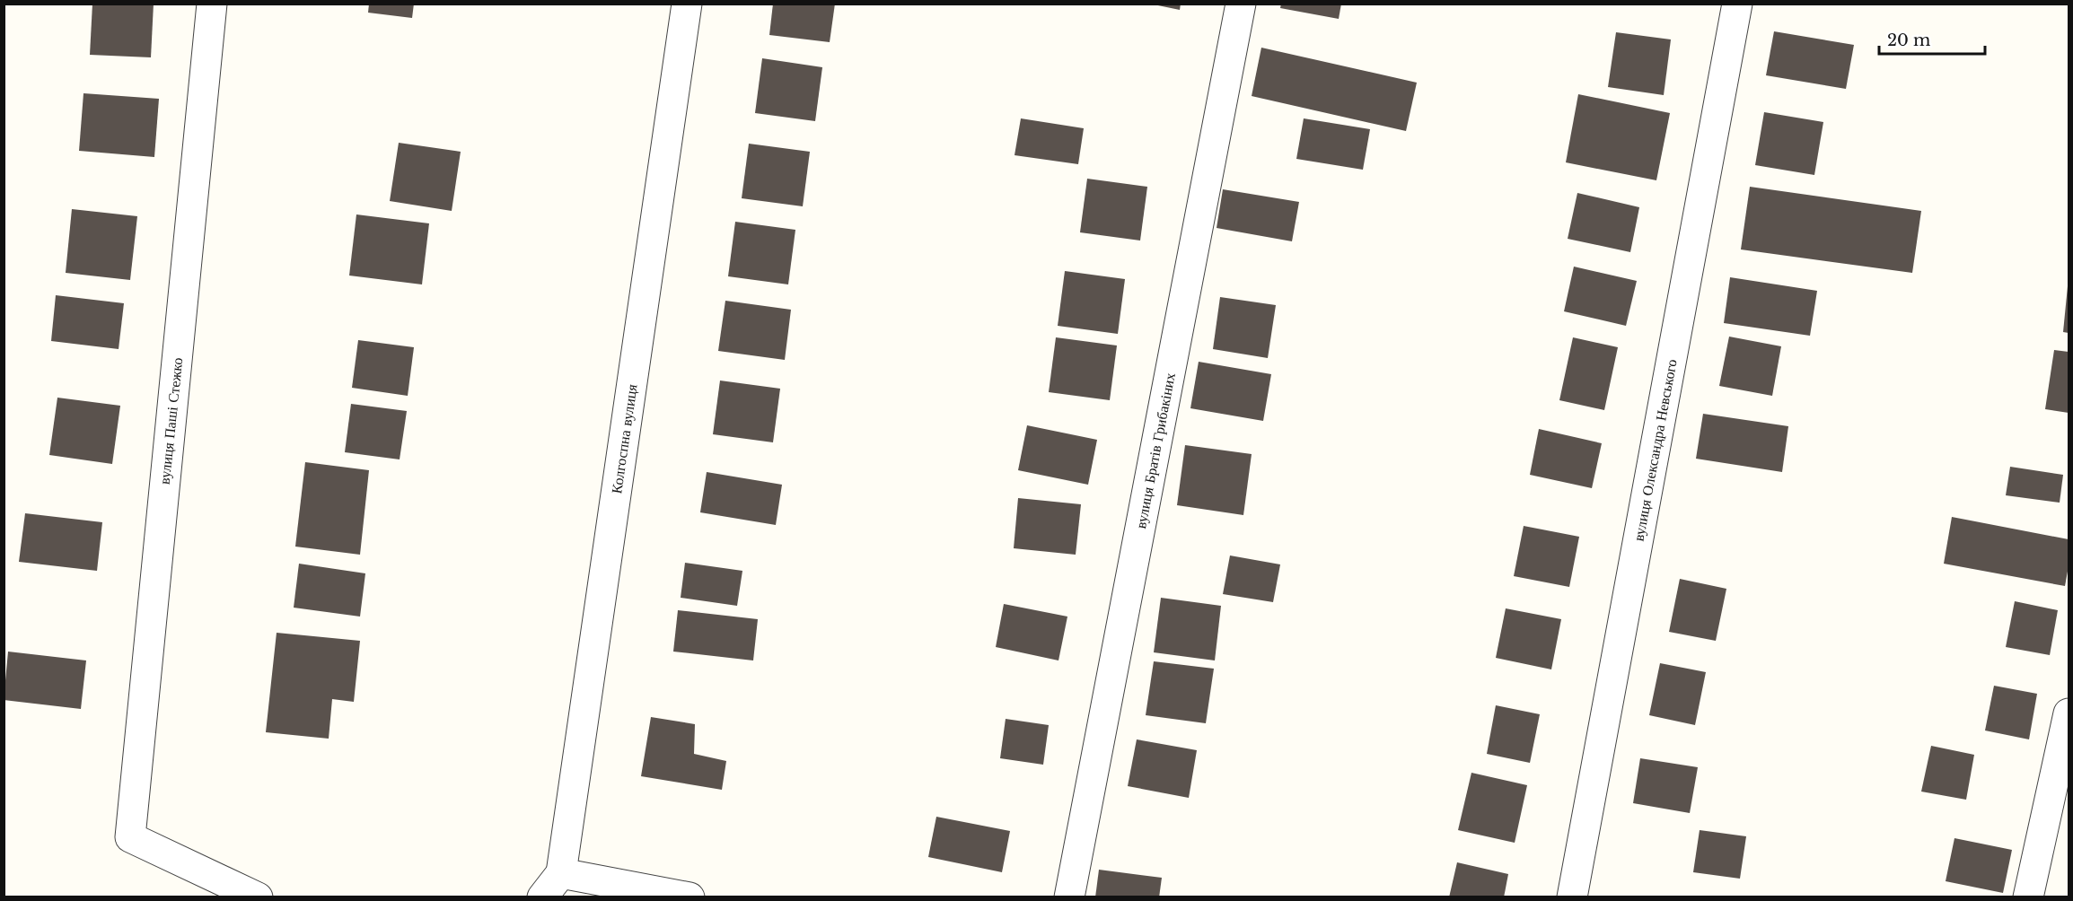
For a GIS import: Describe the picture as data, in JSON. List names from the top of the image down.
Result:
{
  "streets": {
    "street": [
      "вулиця Паші Стежко",
      "Колгоспна вулиця",
      "вулиця Братів Грибакіних",
      "вулиця Олександра Невського"
    ]
  },
  "scale_bar": "20 m"
}
